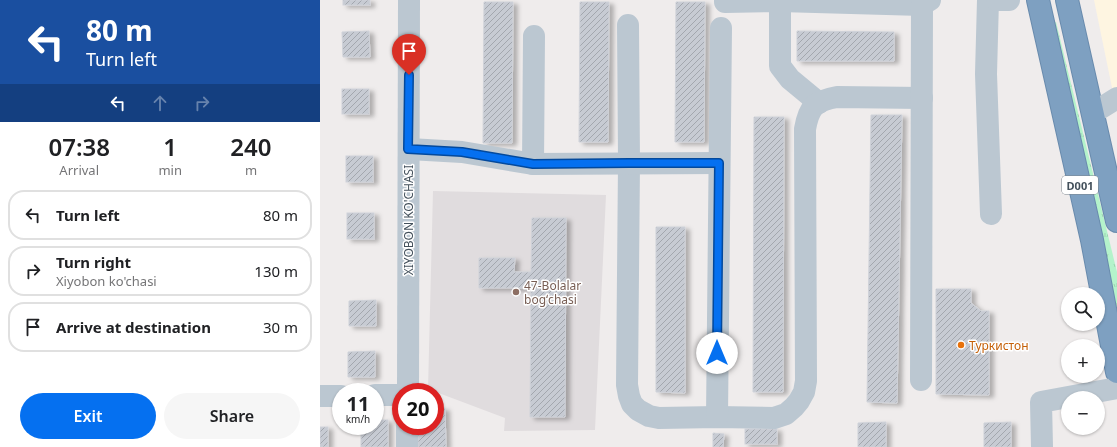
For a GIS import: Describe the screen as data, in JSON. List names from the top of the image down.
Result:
{
  "streets": {
    "highway": ["D001"],
    "street": ["XIYOBON KO'CHASI"]
  },
  "places": ["47-Bolalar bogʻchasi", "Туркистон"],
  "page": {
    "turn": ["80 m", "Turn left"],
    "eta": [
      "07:38",
      "Arrival",
      "1",
      "min",
      "240",
      "m"
    ],
    "list": [
      {
        "name": "Turn left",
        "value": "80 m"
      },
      {
        "name": "Turn right",
        "note": "Xiyobon ko'chasi",
        "value": "130 m"
      },
      {
        "name": "Arrive at destination",
        "value": "30 m"
      }
    ],
    "map_buttons": ["+", "−"],
    "speed": "11 km/h",
    "limit": "20",
    "buttons": ["Exit", "Share"]
  }
}
